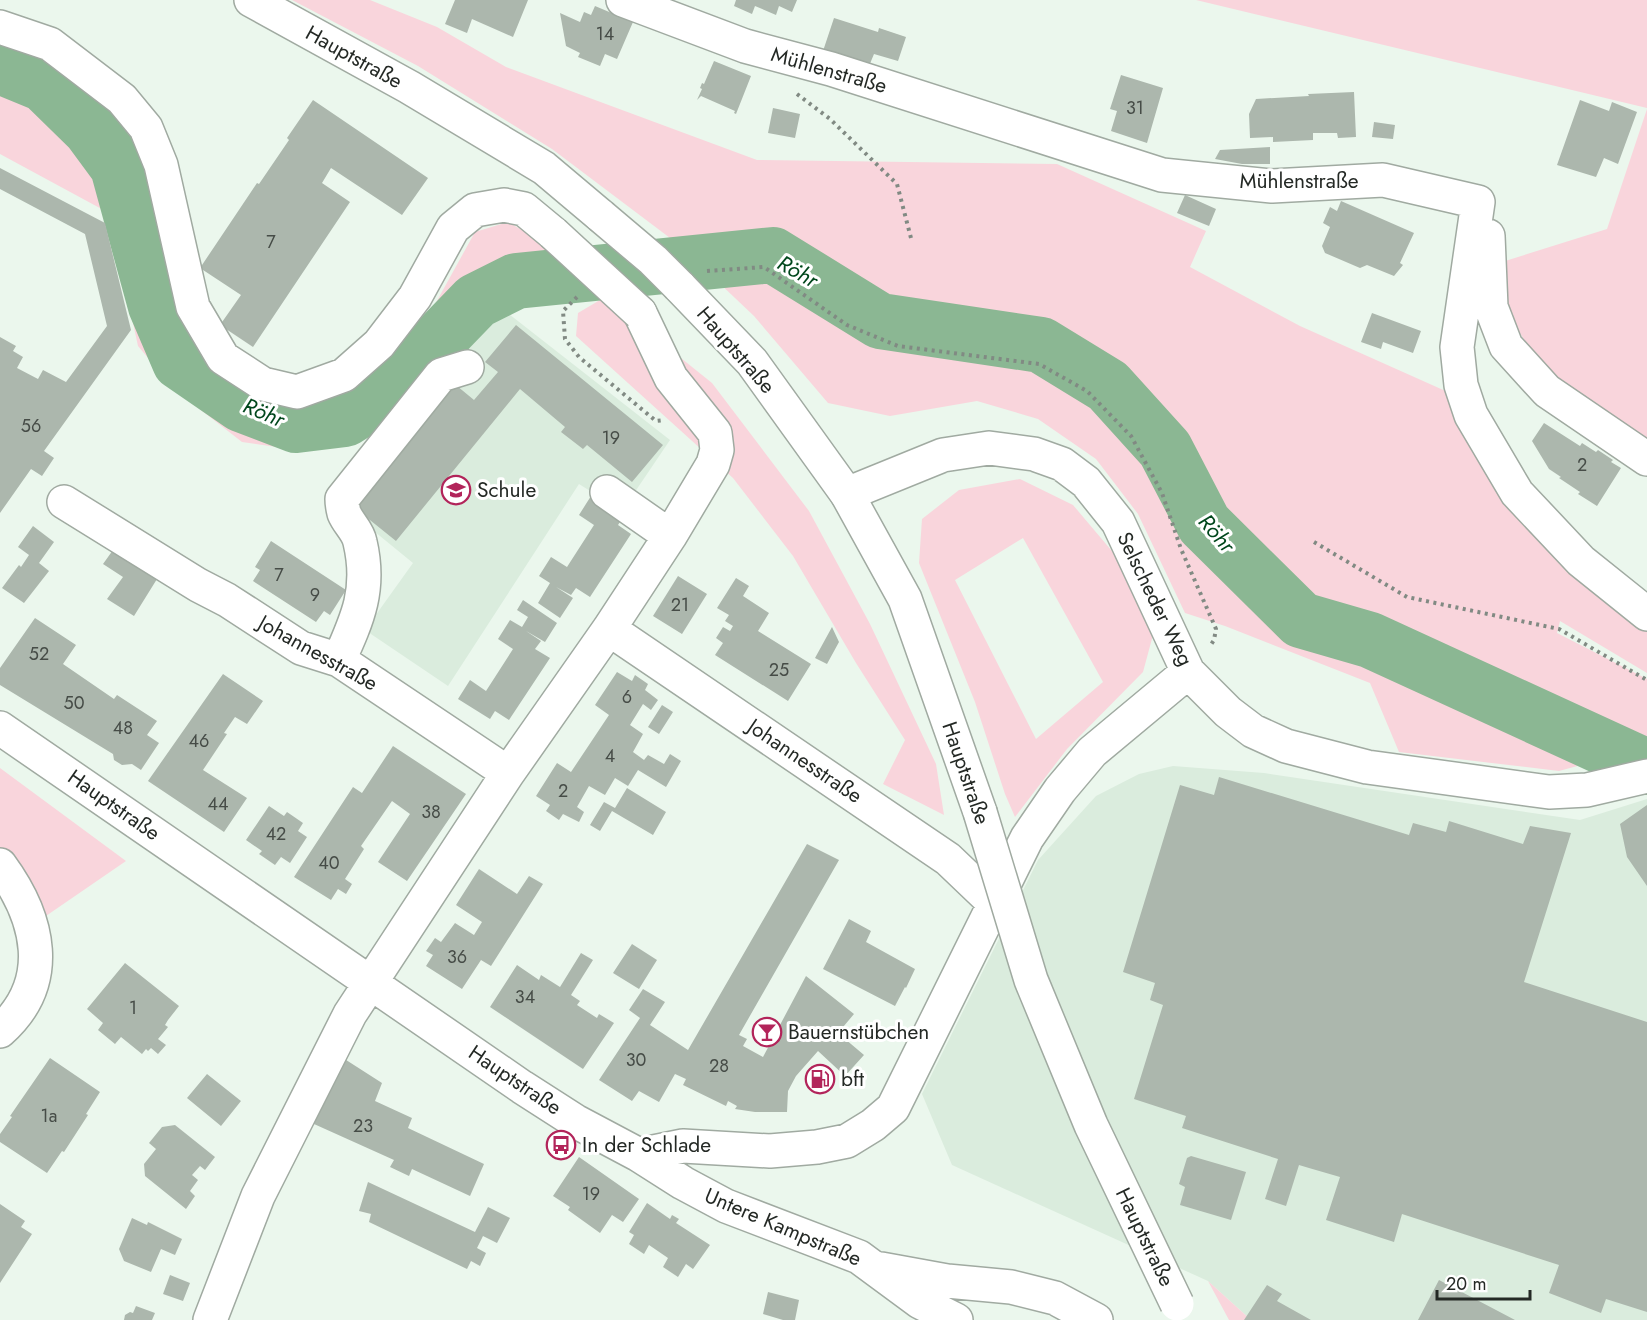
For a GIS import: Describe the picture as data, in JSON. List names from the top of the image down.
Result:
{
  "streets": {
    "street": [
      "Hauptstraße",
      "Mühlenstraße",
      "Selscheder Weg",
      "Johannesstraße",
      "Untere Kampstraße"
    ]
  },
  "crossings": [
    ["Hauptstraße", "Selscheder Weg"],
    ["Hauptstraße", "Untere Kampstraße"]
  ],
  "water": ["Röhr"],
  "places": {
    "school or university": ["Schule"],
    "bar": ["Bauernstübchen"],
    "fuel station": ["bft"],
    "bus stop": ["In der Schlade"]
  },
  "house_numbers": [
    "14",
    "31",
    "7",
    "56",
    "19",
    "2",
    "7",
    "9",
    "21",
    "52",
    "25",
    "6",
    "50",
    "48",
    "46",
    "4",
    "2",
    "44",
    "38",
    "42",
    "40",
    "36",
    "34",
    "1",
    "30",
    "28",
    "1a",
    "23",
    "19"
  ],
  "scale_bar": "20 m"
}
